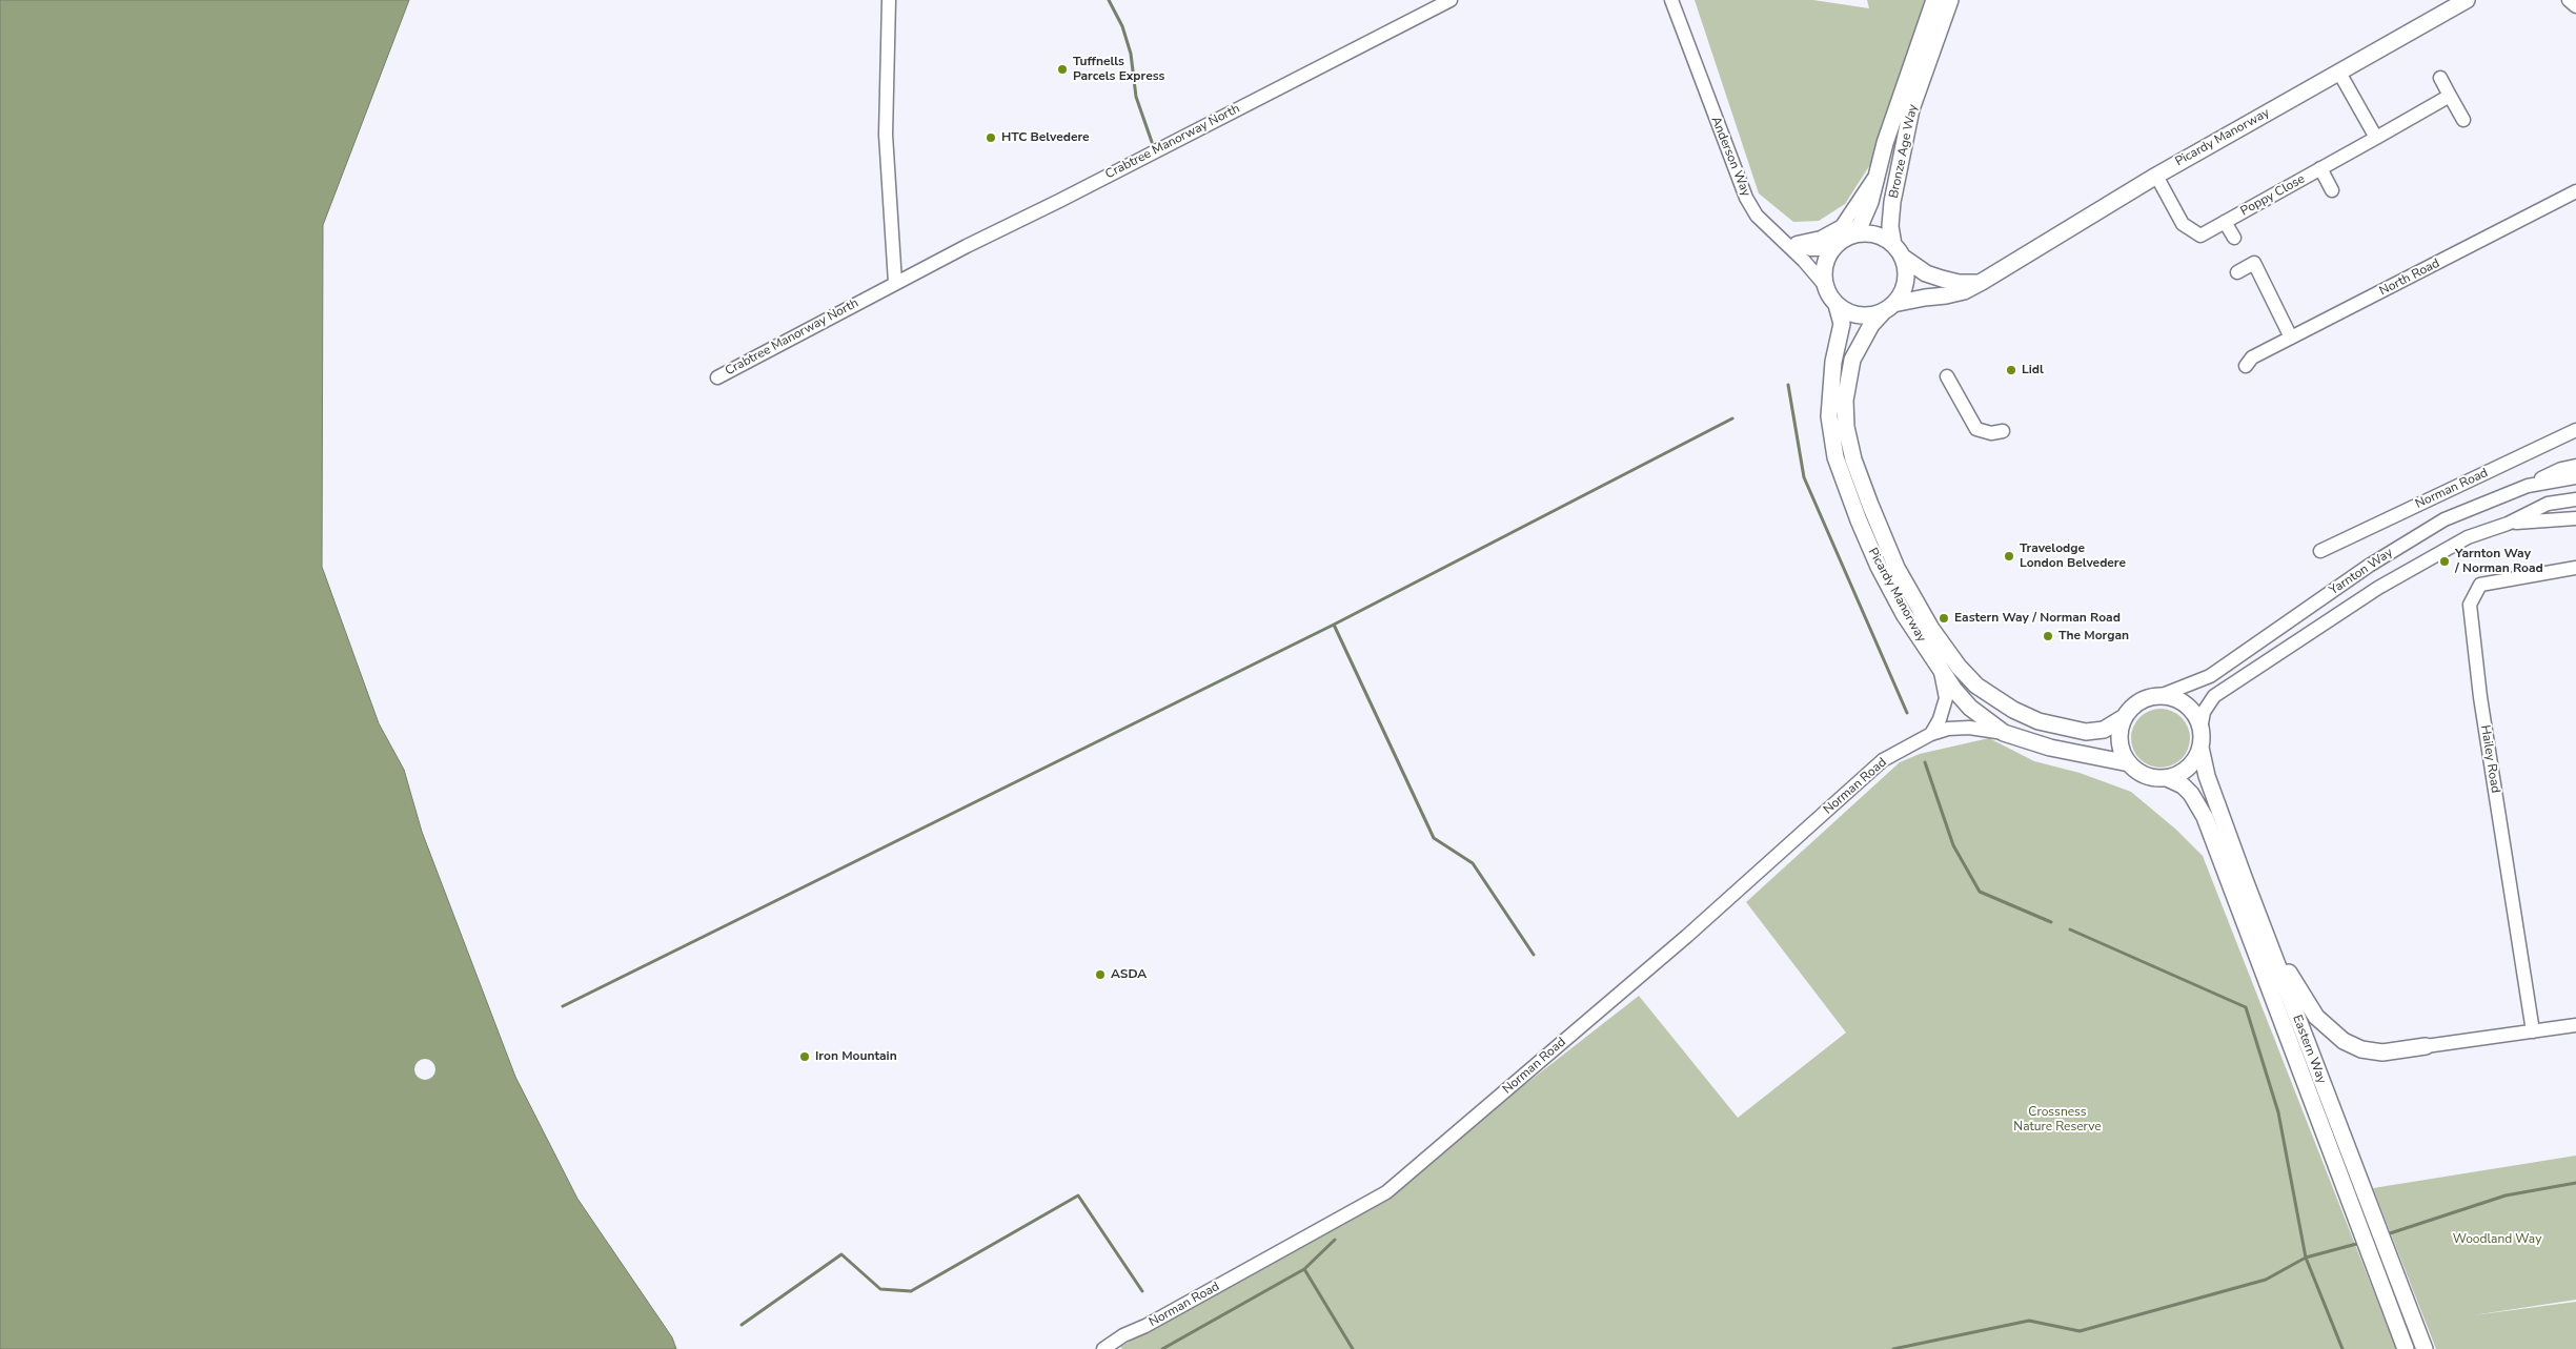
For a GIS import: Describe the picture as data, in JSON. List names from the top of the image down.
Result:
{
  "streets": {
    "main road": ["Picardy Manorway", "Bronze Age Way", "Eastern Way"],
    "street": [
      "Crabtree Manorway North",
      "Anderson Way",
      "Poppy Close",
      "North Road",
      "Norman Road",
      "Yarnton Way",
      "Hailey Road"
    ]
  },
  "crossings": [
    ["Picardy Manorway", "Bronze Age Way"],
    ["Picardy Manorway", "Anderson Way"],
    ["Picardy Manorway", "Poppy Close"],
    ["Picardy Manorway", "Norman Road"],
    ["Picardy Manorway", "Yarnton Way"],
    ["Picardy Manorway", "Eastern Way"],
    ["Bronze Age Way", "Anderson Way"],
    ["Yarnton Way", "Eastern Way"]
  ],
  "parks": ["Crossness Nature Reserve", "Woodland Way"],
  "places": [
    "Tuffnells Parcels Express",
    "HTC Belvedere",
    "Lidl",
    "Travelodge London Belvedere",
    "Yarnton Way / Norman Road",
    "Eastern Way / Norman Road",
    "The Morgan",
    "ASDA",
    "Iron Mountain"
  ]
}
